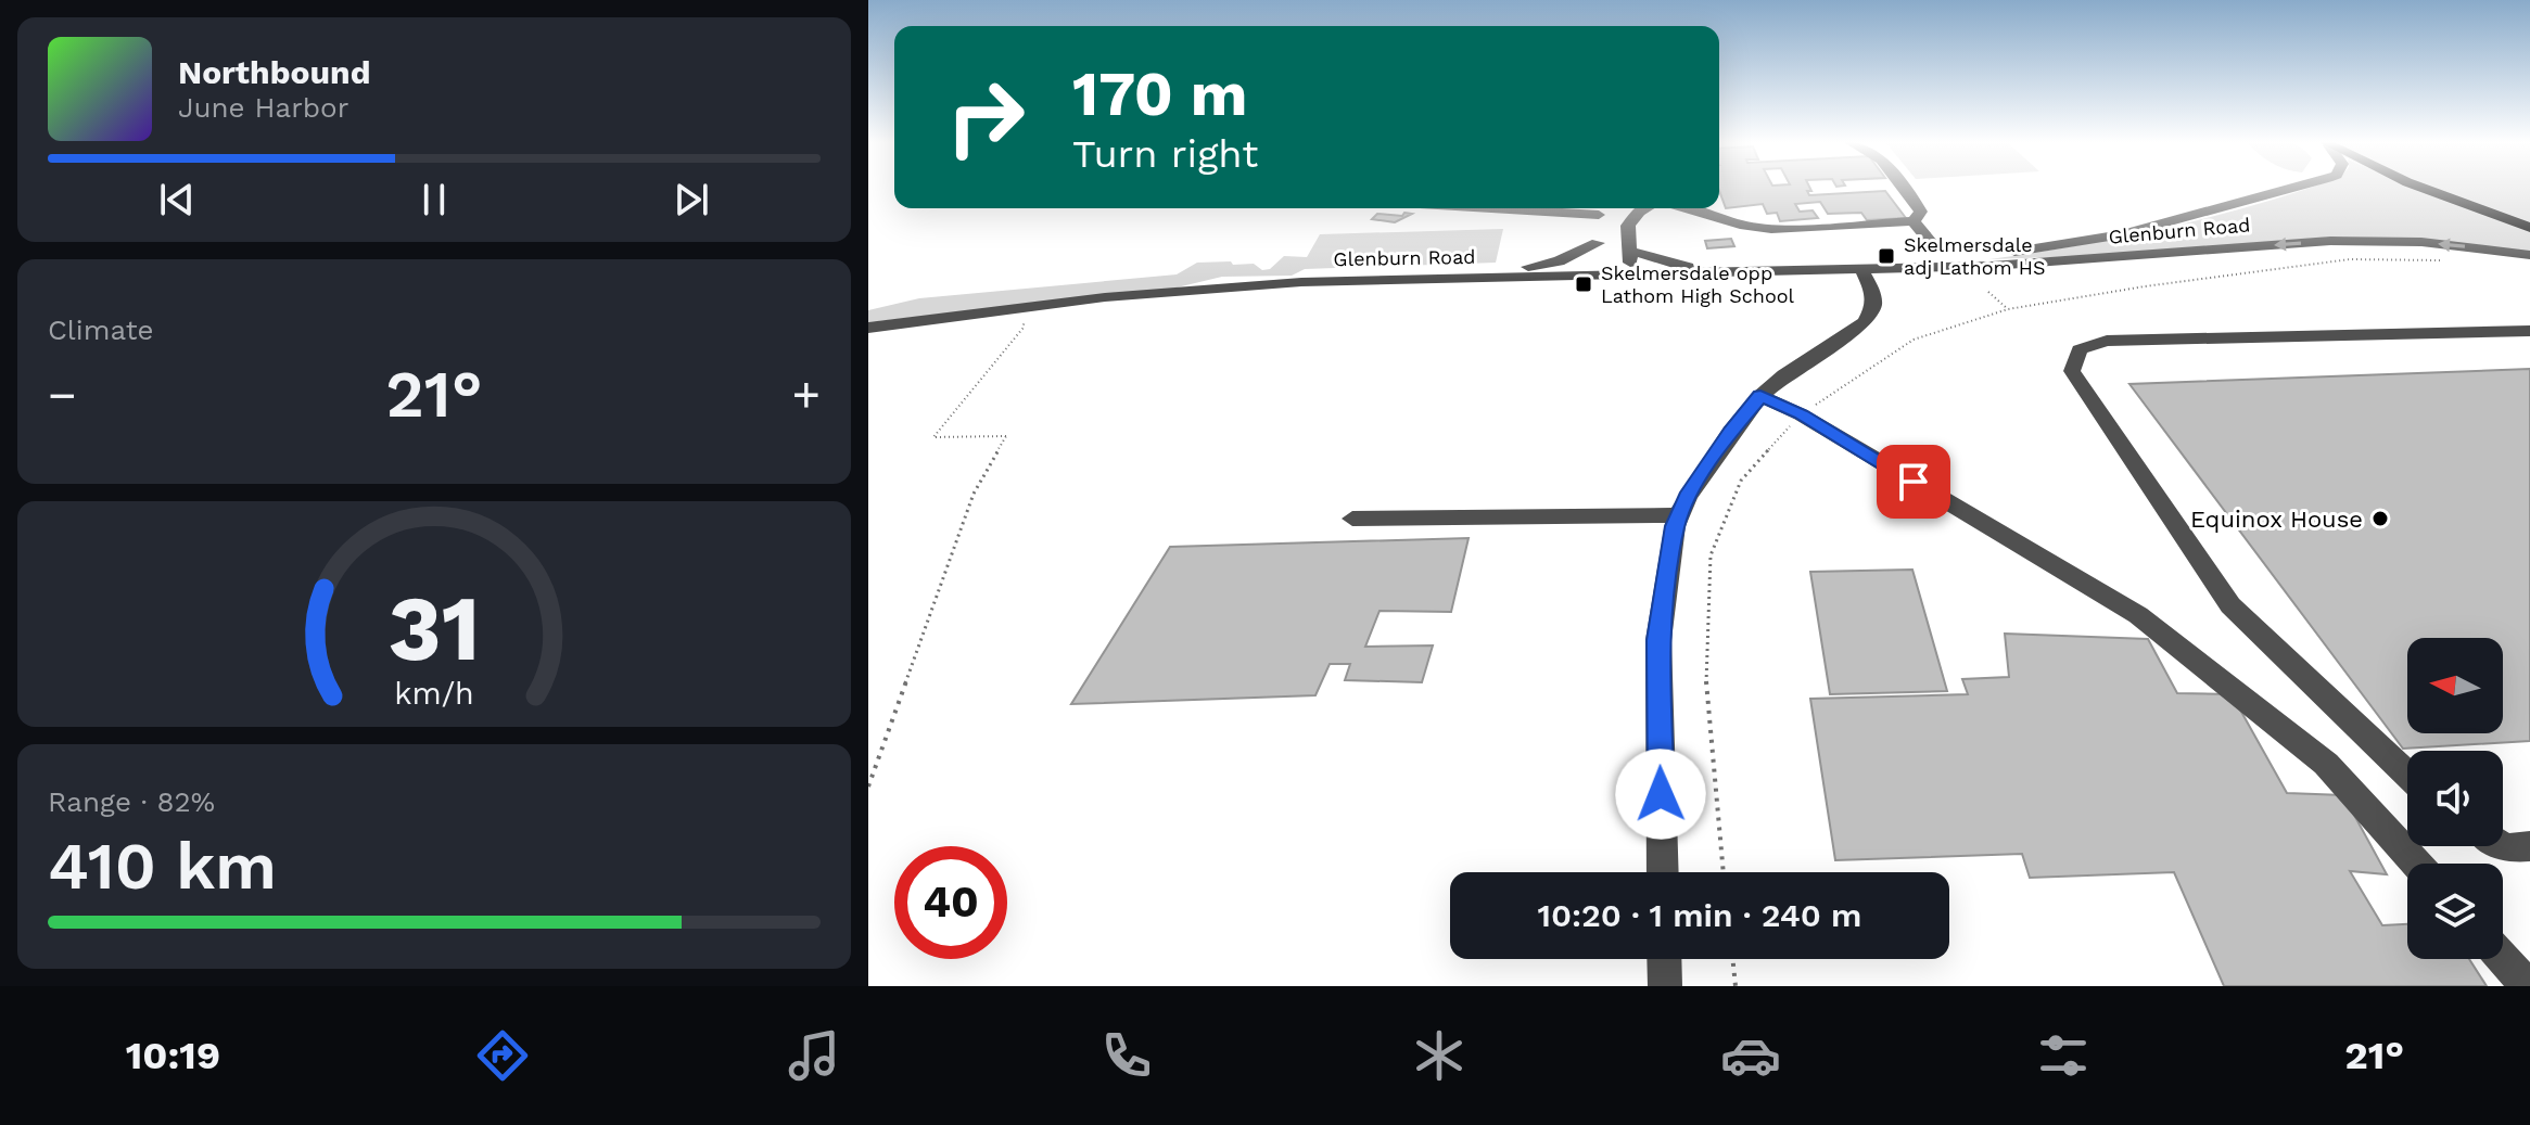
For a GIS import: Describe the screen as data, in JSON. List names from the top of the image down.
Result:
{
  "streets": {
    "street": ["Glenburn Road"]
  },
  "places": {
    "transit": ["Skelmersdale adj Lathom HS", "Skelmersdale opp Lathom High School"],
    "other": ["Equinox House"]
  },
  "north": "left",
  "page": {
    "turn": ["170 m", "Turn right"],
    "song": ["Northbound", "June Harbor"],
    "tile": [
      "Climate",
      ["Range · 82%", "410 km"]
    ],
    "heat": ["−", "21°", "+"],
    "limit": "40",
    "trip": "10:20 · 1 min · 240 m",
    "tabs": ["10:19", "21°"],
    "gauge": ["31", "km/h"]
  }
}
